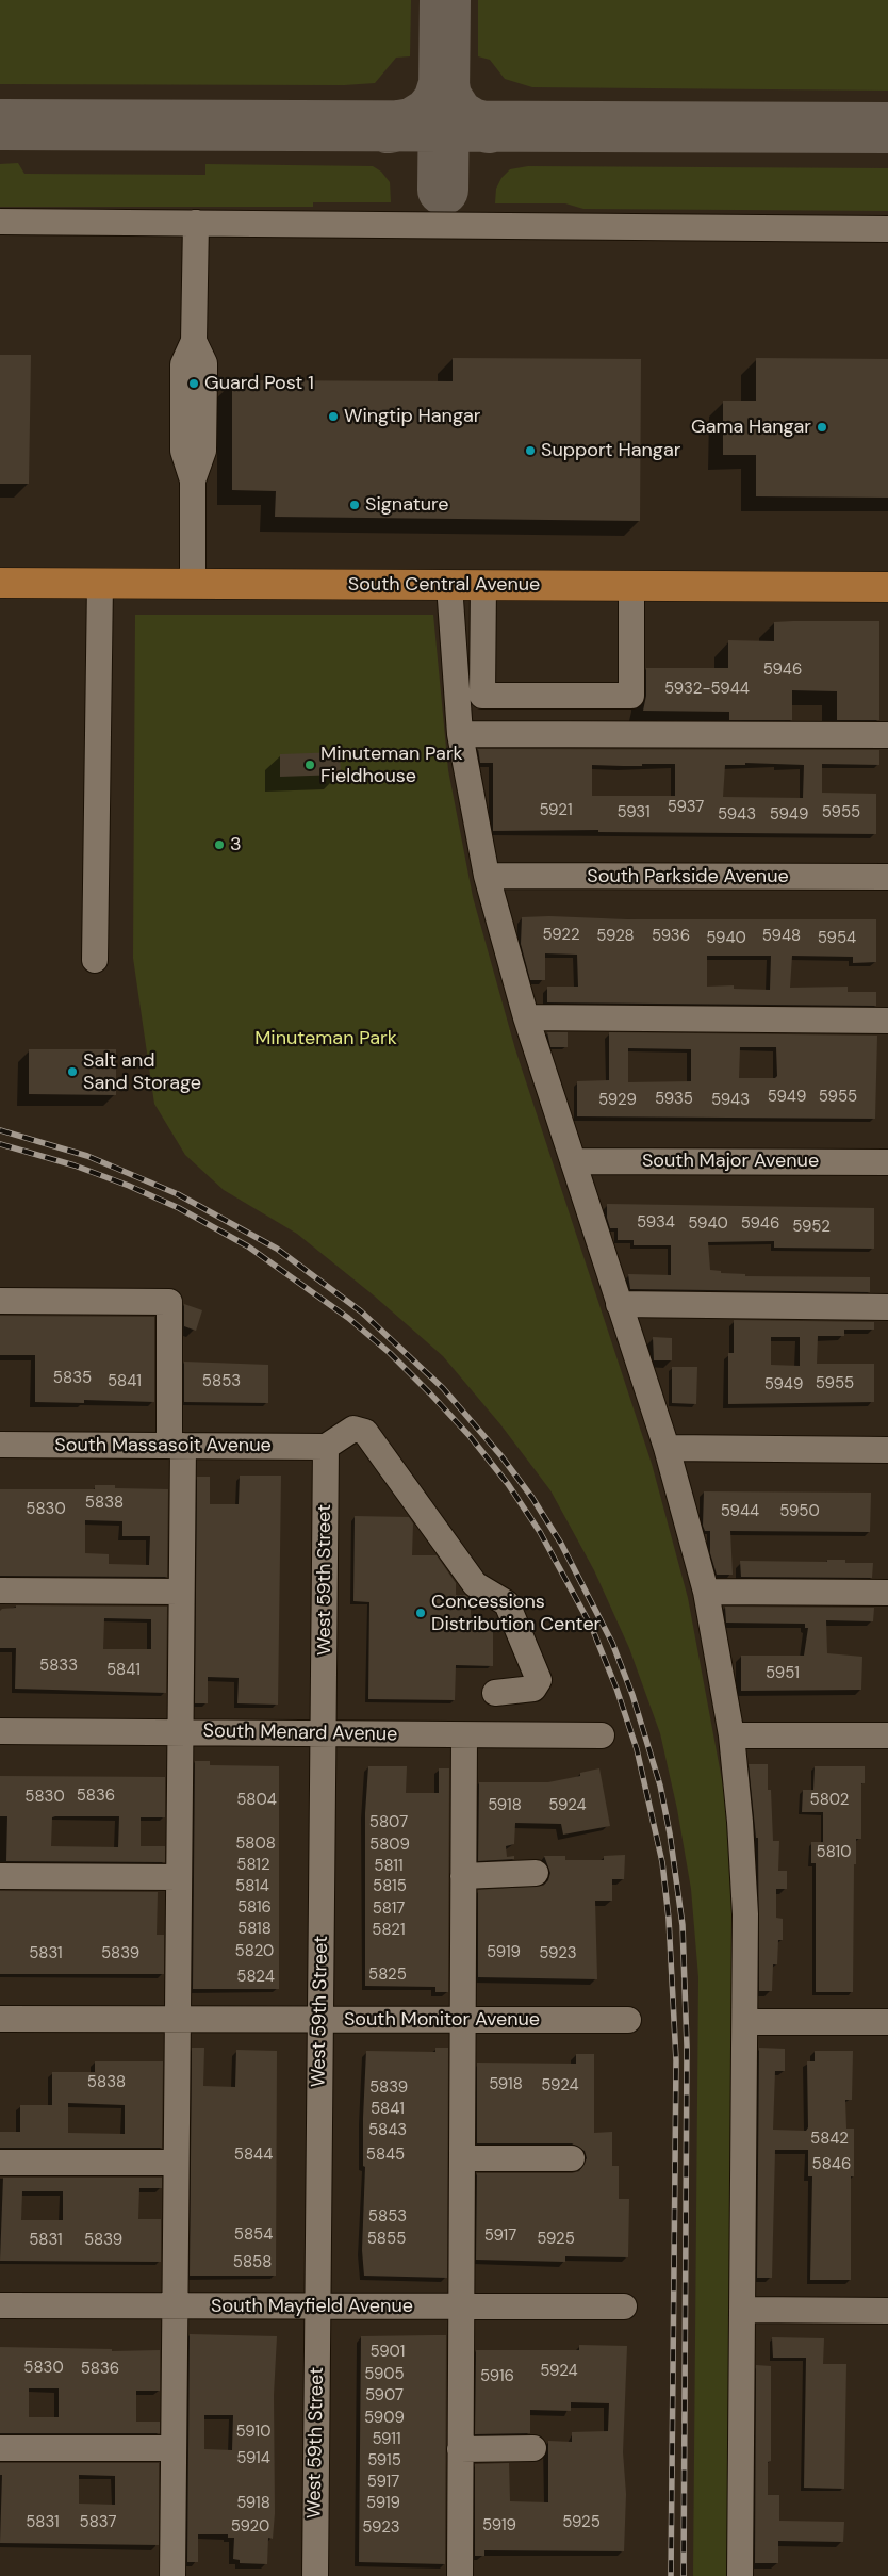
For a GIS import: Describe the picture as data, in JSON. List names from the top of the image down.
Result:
{
  "streets": {
    "main road": ["South Central Avenue"],
    "street": [
      "South Parkside Avenue",
      "South Major Avenue",
      "South Massasoit Avenue",
      "West 59th Street",
      "South Menard Avenue",
      "South Monitor Avenue",
      "South Mayfield Avenue"
    ]
  },
  "crossings": [
    ["South Massasoit Avenue", "West 59th Street"],
    ["West 59th Street", "South Menard Avenue"],
    ["West 59th Street", "South Monitor Avenue"],
    ["West 59th Street", "South Mayfield Avenue"]
  ],
  "parks": ["Minuteman Park"],
  "places": [
    "Guard Post 1",
    "Wingtip Hangar",
    "Gama Hangar",
    "Support Hangar",
    "Signature",
    "Minuteman Park Fieldhouse",
    "3",
    "Salt and Sand Storage",
    "Concessions Distribution Center"
  ],
  "house_numbers": [
    "5946",
    "5932-5944",
    "5937",
    "5921",
    "5931",
    "5955",
    "5943",
    "5949",
    "5922",
    "5928",
    "5936",
    "5948",
    "5940",
    "5954",
    "5949",
    "5955",
    "5935",
    "5929",
    "5943",
    "5934",
    "5940",
    "5946",
    "5952",
    "5835",
    "5841",
    "5853",
    "5955",
    "5949",
    "5838",
    "5830",
    "5944",
    "5950",
    "5833",
    "5841",
    "5951",
    "5836",
    "5830",
    "5804",
    "5802",
    "5918",
    "5924",
    "5807",
    "5808",
    "5809",
    "5810",
    "5812",
    "5811",
    "5814",
    "5815",
    "5816",
    "5817",
    "5818",
    "5821",
    "5820",
    "5919",
    "5831",
    "5839",
    "5923",
    "5825",
    "5824",
    "5838",
    "5918",
    "5924",
    "5839",
    "5841",
    "5843",
    "5842",
    "5844",
    "5845",
    "5846",
    "5853",
    "5854",
    "5917",
    "5855",
    "5925",
    "5831",
    "5839",
    "5858",
    "5901",
    "5830",
    "5836",
    "5924",
    "5905",
    "5916",
    "5907",
    "5909",
    "5910",
    "5911",
    "5914",
    "5915",
    "5917",
    "5918",
    "5919",
    "5831",
    "5837",
    "5925",
    "5919",
    "5920",
    "5923"
  ]
}
